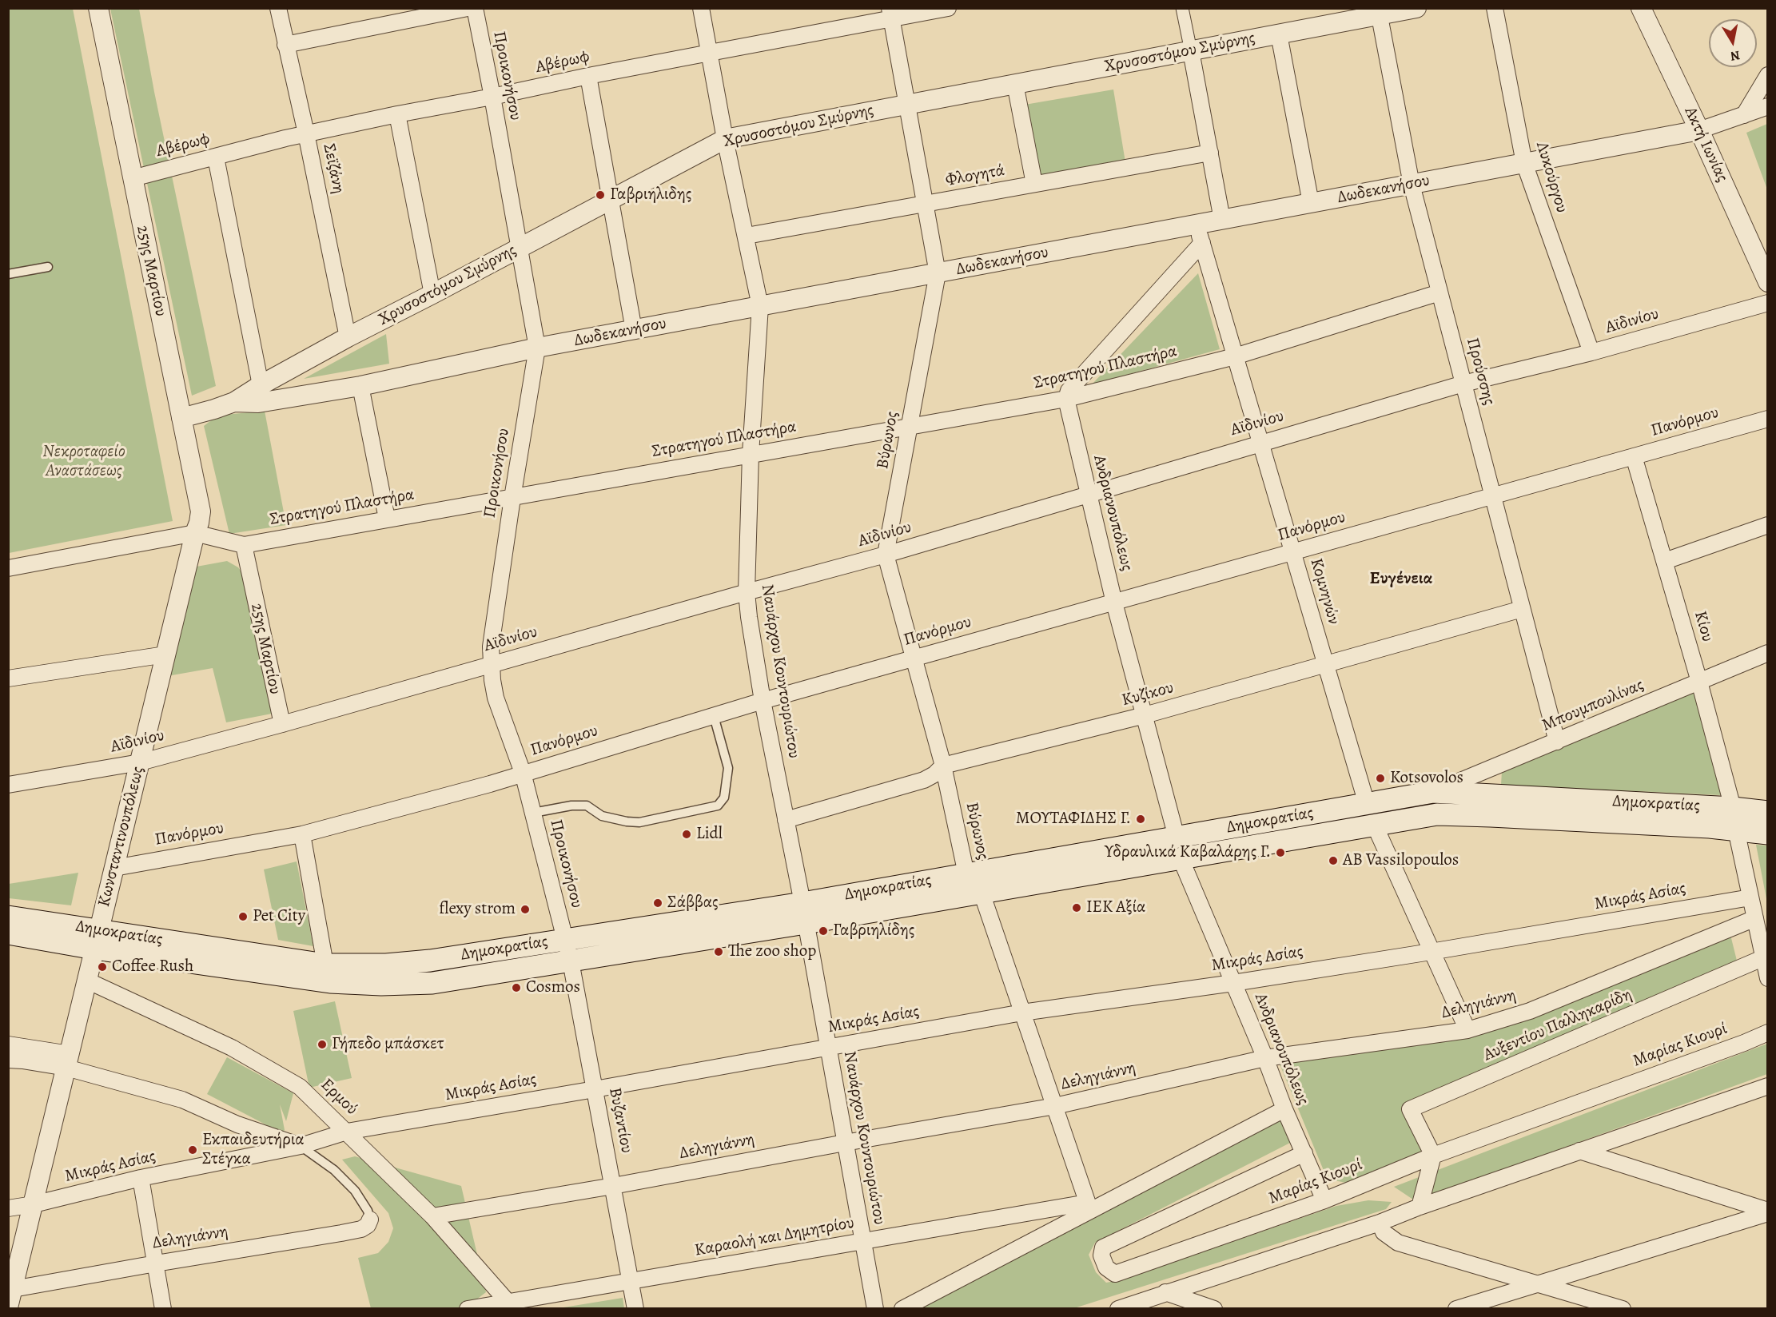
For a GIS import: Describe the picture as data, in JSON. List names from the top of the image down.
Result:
{
  "streets": {
    "main road": ["Δημοκρατίας"],
    "street": [
      "Χρυσοστόμου Σμύρνης",
      "Αβέρωφ",
      "Προικονήσου",
      "Ακτή Ιωνίας",
      "Σεϊζάνη",
      "Φλογητά",
      "Λυκούργου",
      "Δωδεκανήσου",
      "25ης Μαρτίου",
      "Αϊδινίου",
      "Στρατηγού Πλαστήρα",
      "Προύσσης",
      "Πανόρμου",
      "Βύρωνος",
      "Ανδριανουπόλεως",
      "Κομνηνών",
      "Κίου",
      "Ναυάρχου Κουντουριώτου",
      "Κυζίκου",
      "Μπουμπουλίνας",
      "Κωνσταντινουπόλεως",
      "Μικράς Ασίας",
      "Δεληγιάννη",
      "Αυξεντίου Παλληκαρίδη",
      "Μαρίας Κιουρί",
      "Ερμού",
      "Βυζαντίου",
      "Καραολή και Δημητρίου"
    ]
  },
  "crossings": [
    ["Χρυσοστόμου Σμύρνης", "Προικονήσου"],
    ["Χρυσοστόμου Σμύρνης", "Σεϊζάνη"],
    ["Χρυσοστόμου Σμύρνης", "Δωδεκανήσου"],
    ["Χρυσοστόμου Σμύρνης", "25ης Μαρτίου"],
    ["Χρυσοστόμου Σμύρνης", "Προύσσης"],
    ["Χρυσοστόμου Σμύρνης", "Βύρωνος"],
    ["Χρυσοστόμου Σμύρνης", "Ναυάρχου Κουντουριώτου"],
    ["Αβέρωφ", "Προικονήσου"],
    ["Αβέρωφ", "Σεϊζάνη"],
    ["Αβέρωφ", "25ης Μαρτίου"],
    ["Αβέρωφ", "Βύρωνος"],
    ["Αβέρωφ", "Ναυάρχου Κουντουριώτου"],
    ["Προικονήσου", "Δωδεκανήσου"],
    ["Προικονήσου", "Αϊδινίου"],
    ["Προικονήσου", "Στρατηγού Πλαστήρα"],
    ["Προικονήσου", "Πανόρμου"],
    ["Προικονήσου", "Δημοκρατίας"],
    ["Προικονήσου", "Βυζαντίου"],
    ["Ακτή Ιωνίας", "Δωδεκανήσου"],
    ["Φλογητά", "Βύρωνος"],
    ["Φλογητά", "Ναυάρχου Κουντουριώτου"],
    ["Λυκούργου", "Δωδεκανήσου"],
    ["Λυκούργου", "Αϊδινίου"],
    ["Δωδεκανήσου", "Προύσσης"],
    ["Δωδεκανήσου", "Βύρωνος"],
    ["Δωδεκανήσου", "Κομνηνών"],
    ["Δωδεκανήσου", "Ναυάρχου Κουντουριώτου"],
    ["25ης Μαρτίου", "Αϊδινίου"],
    ["25ης Μαρτίου", "Στρατηγού Πλαστήρα"],
    ["25ης Μαρτίου", "Κωνσταντινουπόλεως"],
    ["Αϊδινίου", "Προύσσης"],
    ["Αϊδινίου", "Βύρωνος"],
    ["Αϊδινίου", "Ανδριανουπόλεως"],
    ["Αϊδινίου", "Κομνηνών"],
    ["Αϊδινίου", "Ναυάρχου Κουντουριώτου"],
    ["Αϊδινίου", "Κωνσταντινουπόλεως"],
    ["Στρατηγού Πλαστήρα", "Προύσσης"],
    ["Στρατηγού Πλαστήρα", "Βύρωνος"],
    ["Στρατηγού Πλαστήρα", "Ανδριανουπόλεως"],
    ["Στρατηγού Πλαστήρα", "Κομνηνών"],
    ["Στρατηγού Πλαστήρα", "Ναυάρχου Κουντουριώτου"],
    ["Στρατηγού Πλαστήρα", "Κωνσταντινουπόλεως"],
    ["Προύσσης", "Πανόρμου"],
    ["Προύσσης", "Κυζίκου"],
    ["Προύσσης", "Μπουμπουλίνας"],
    ["Πανόρμου", "Βύρωνος"],
    ["Πανόρμου", "Ανδριανουπόλεως"],
    ["Πανόρμου", "Κομνηνών"],
    ["Πανόρμου", "Κίου"],
    ["Πανόρμου", "Ναυάρχου Κουντουριώτου"],
    ["Πανόρμου", "Κωνσταντινουπόλεως"],
    ["Βύρωνος", "Κυζίκου"],
    ["Βύρωνος", "Δημοκρατίας"],
    ["Ανδριανουπόλεως", "Κυζίκου"],
    ["Ανδριανουπόλεως", "Δημοκρατίας"],
    ["Ανδριανουπόλεως", "Μικράς Ασίας"],
    ["Ανδριανουπόλεως", "Δεληγιάννη"],
    ["Ανδριανουπόλεως", "Μαρίας Κιουρί"],
    ["Κομνηνών", "Κυζίκου"],
    ["Κομνηνών", "Δημοκρατίας"],
    ["Κίου", "Μπουμπουλίνας"],
    ["Κίου", "Δημοκρατίας"],
    ["Ναυάρχου Κουντουριώτου", "Κυζίκου"],
    ["Ναυάρχου Κουντουριώτου", "Δημοκρατίας"],
    ["Ναυάρχου Κουντουριώτου", "Μικράς Ασίας"],
    ["Ναυάρχου Κουντουριώτου", "Δεληγιάννη"],
    ["Ναυάρχου Κουντουριώτου", "Καραολή και Δημητρίου"],
    ["Μπουμπουλίνας", "Δημοκρατίας"],
    ["Δημοκρατίας", "Κωνσταντινουπόλεως"],
    ["Δημοκρατίας", "Βυζαντίου"],
    ["Κωνσταντινουπόλεως", "Μικράς Ασίας"],
    ["Κωνσταντινουπόλεως", "Δεληγιάννη"],
    ["Κωνσταντινουπόλεως", "Ερμού"],
    ["Μικράς Ασίας", "Ερμού"],
    ["Μικράς Ασίας", "Βυζαντίου"],
    ["Δεληγιάννη", "Ερμού"],
    ["Δεληγιάννη", "Βυζαντίου"],
    ["Αυξεντίου Παλληκαρίδη", "Μαρίας Κιουρί"],
    ["Ερμού", "Καραολή και Δημητρίου"],
    ["Βυζαντίου", "Καραολή και Δημητρίου"]
  ],
  "districts": ["Ευγένεια"],
  "parks": ["Νεκροταφείο Αναστάσεως"],
  "places": [
    "Γαβριηλιδης",
    "Kotsovolos",
    "ΜΟΥΤΑΦΙΔΗΣ Γ.",
    "Lidl",
    "Υδραυλικά Καβαλάρης Γ.",
    "AB Vassilopoulos",
    "Σάββας",
    "ΙΕΚ Αξία",
    "flexy strom",
    "Pet City",
    "Γαβριηλίδης",
    "The zoo shop",
    "Coffee Rush",
    "Cosmos",
    "Γήπεδο μπάσκετ",
    "Εκπαιδευτήρια Στέγκα"
  ],
  "north": "bottom"
}
